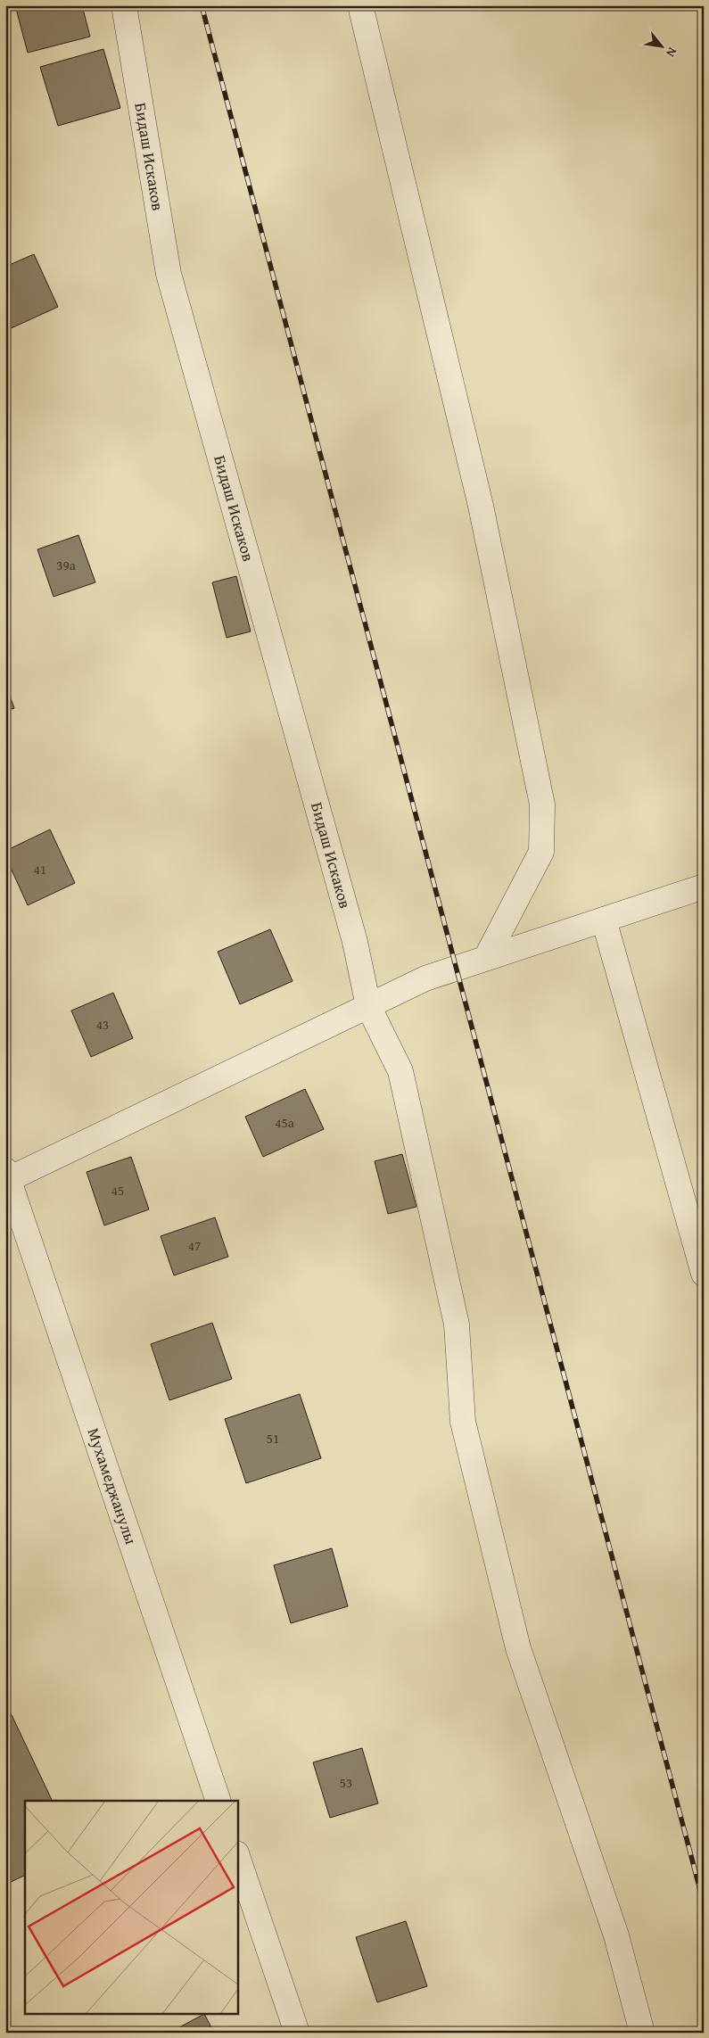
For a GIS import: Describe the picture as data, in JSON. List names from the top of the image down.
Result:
{
  "streets": {
    "street": ["Бидаш Искаков", "Мухамеджанулы"]
  },
  "house_numbers": [
    "39а",
    "41",
    "43",
    "45а",
    "45",
    "47",
    "51",
    "53"
  ],
  "north": "bottom right"
}
